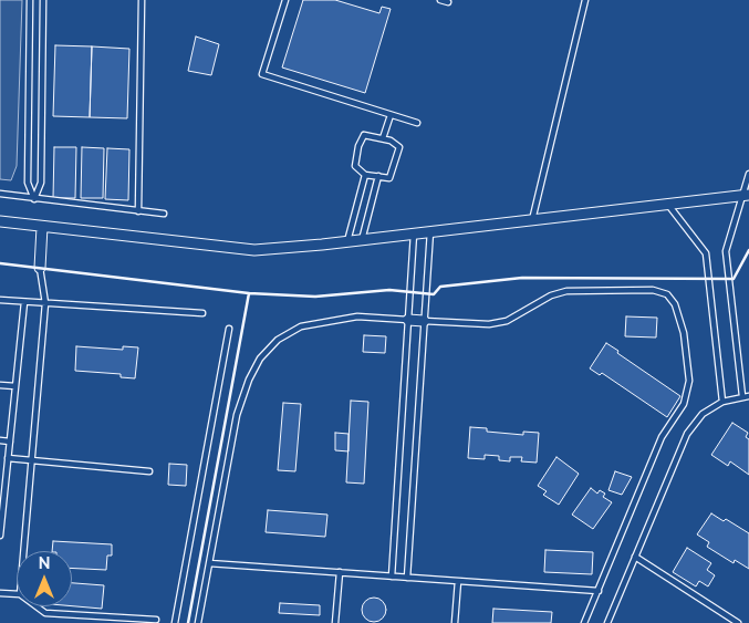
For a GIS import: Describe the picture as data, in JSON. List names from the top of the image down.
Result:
{
  "north": "top"
}
